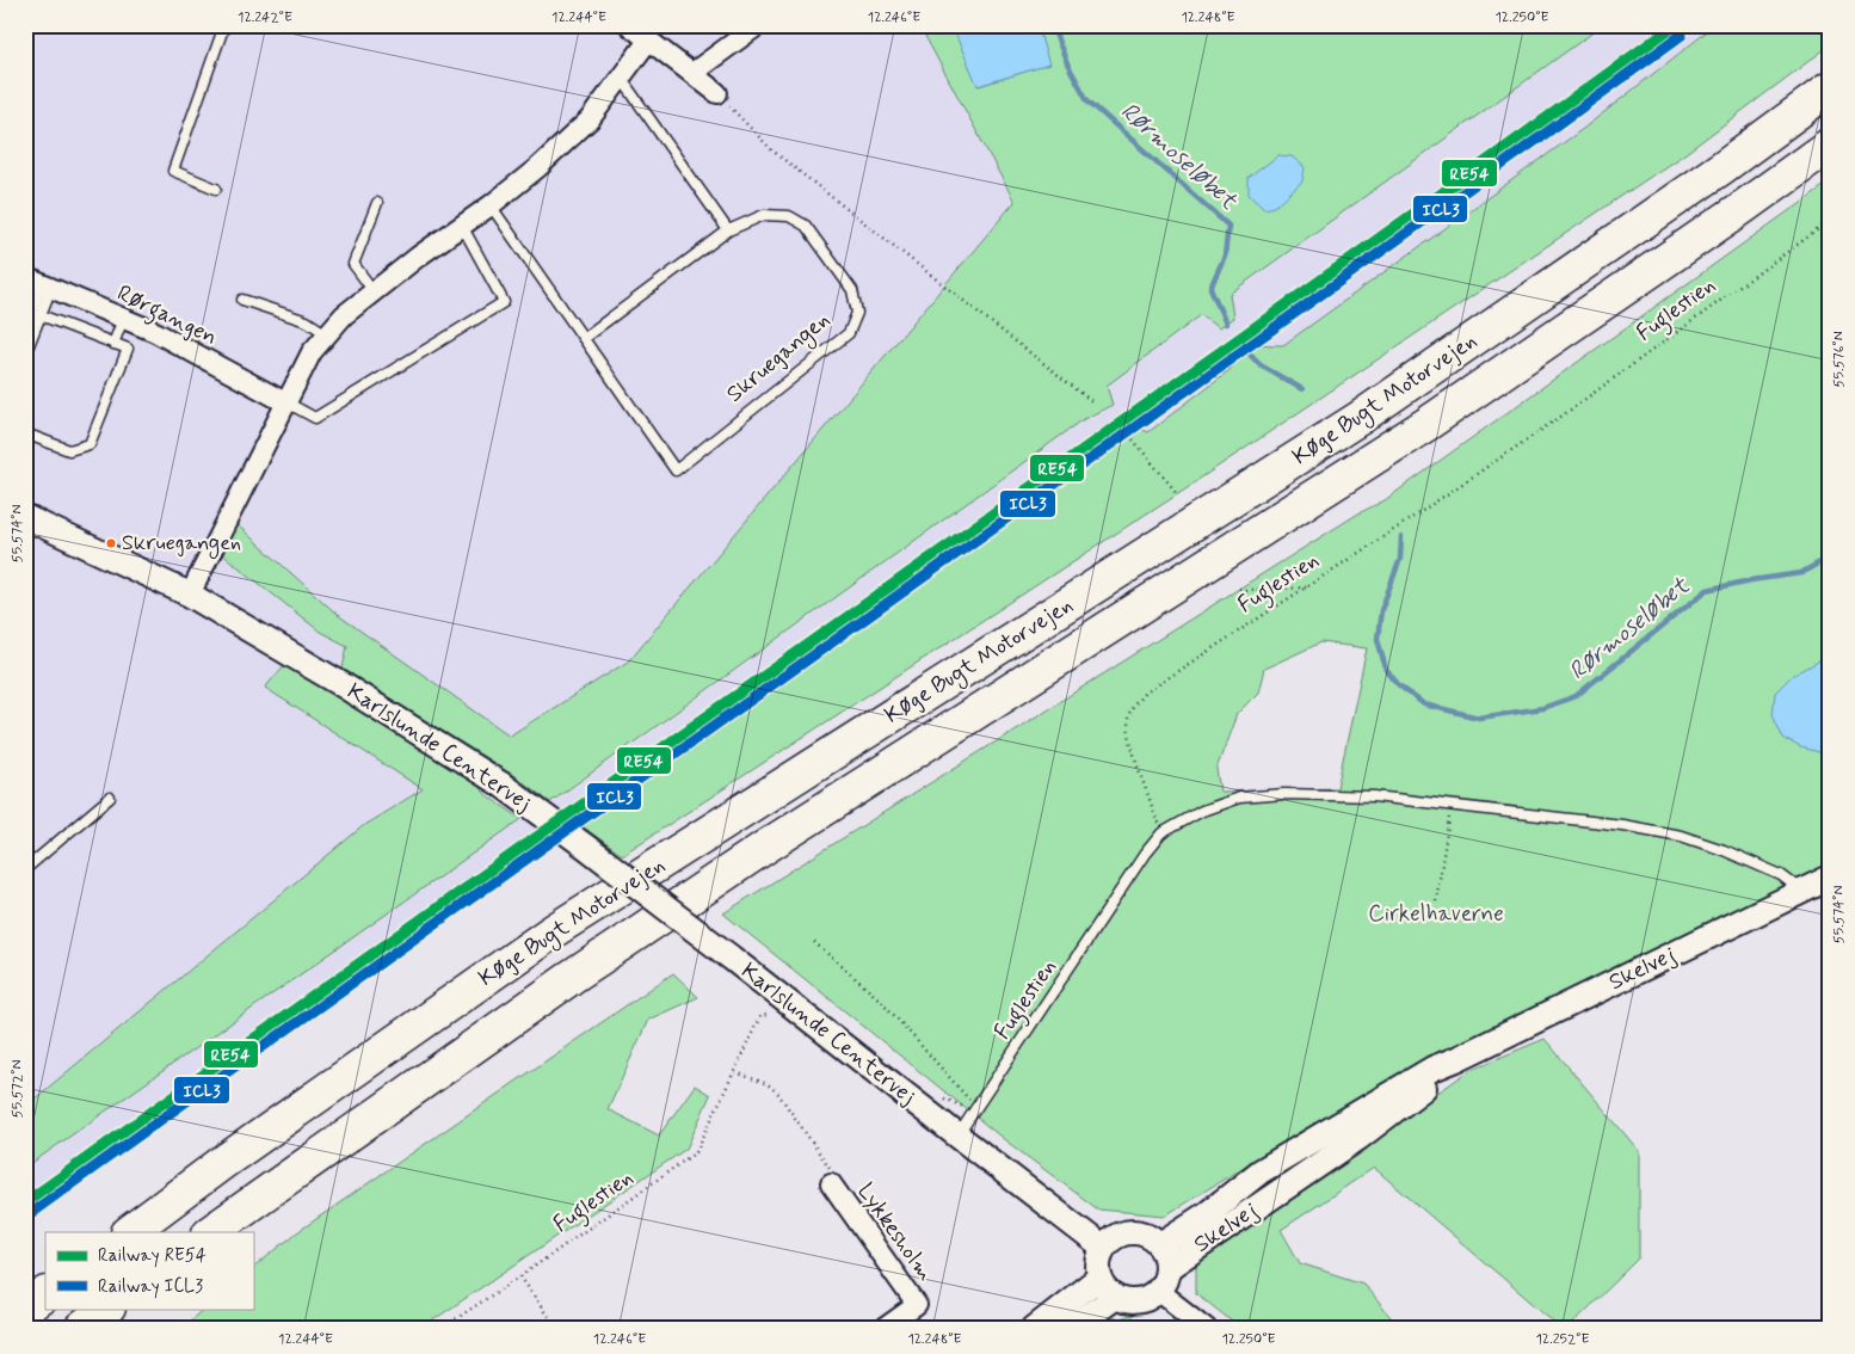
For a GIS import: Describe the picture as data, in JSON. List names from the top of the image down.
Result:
{
  "streets": {
    "highway": ["Køge Bugt Motorvejen"],
    "street": [
      "Rørgangen",
      "Karlslunde Centervej",
      "Skelvej",
      "Lykkesholm"
    ],
    "lane": ["Fuglestien", "Skruegangen"]
  },
  "crossings": [
    ["Fuglestien", "Karlslunde Centervej"],
    ["Karlslunde Centervej", "Skelvej"]
  ],
  "water": ["Rørmoseløbet"],
  "parks": ["Cirkelhaverne"],
  "places": ["Skruegangen"],
  "lines": ["rail line RE54", "rail line ICL3"],
  "legend": ["Railway RE54", "Railway ICL3"],
  "coordinates": [
    "12.242°E",
    "12.244°E",
    "12.246°E",
    "12.248°E",
    "12.250°E",
    "55.576°N",
    "55.574°N",
    "55.572°N",
    "12.252°E"
  ]
}
